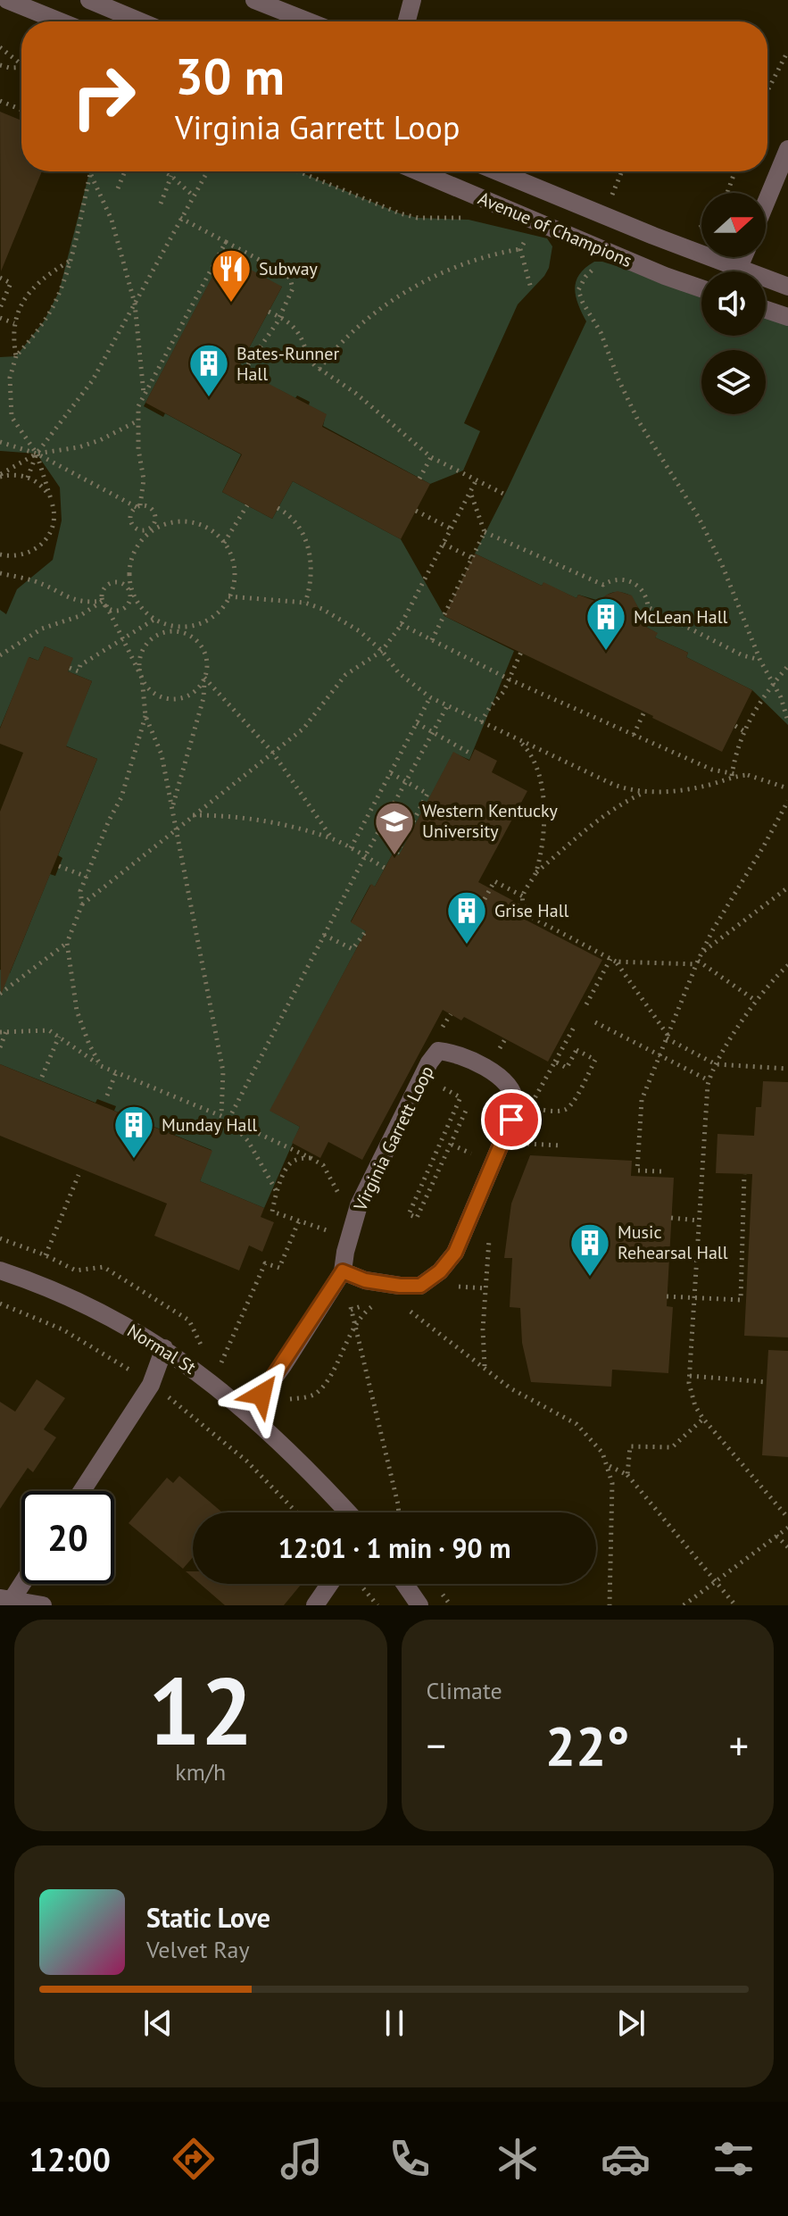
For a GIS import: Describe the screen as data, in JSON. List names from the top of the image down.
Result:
{
  "streets": {
    "street": ["Avenue of Champions", "Virginia Garrett Loop", "Normal St"]
  },
  "crossings": [
    ["Virginia Garrett Loop", "Normal St"]
  ],
  "places": {
    "restaurant": ["Subway"],
    "building": [
      "Bates-Runner Hall",
      "McLean Hall",
      "Grise Hall",
      "Munday Hall",
      "Music Rehearsal Hall"
    ],
    "school or university": ["Western Kentucky University"]
  },
  "north": "right",
  "page": {
    "turn": ["30 m", "Virginia Garrett Loop"],
    "limit": "20",
    "trip": "12:01 · 1 min · 90 m",
    "tile": [
      ["12", "km/h"],
      "Climate"
    ],
    "heat": ["−", "22°", "+"],
    "song": ["Static Love", "Velvet Ray"],
    "tabs": "12:00"
  }
}
